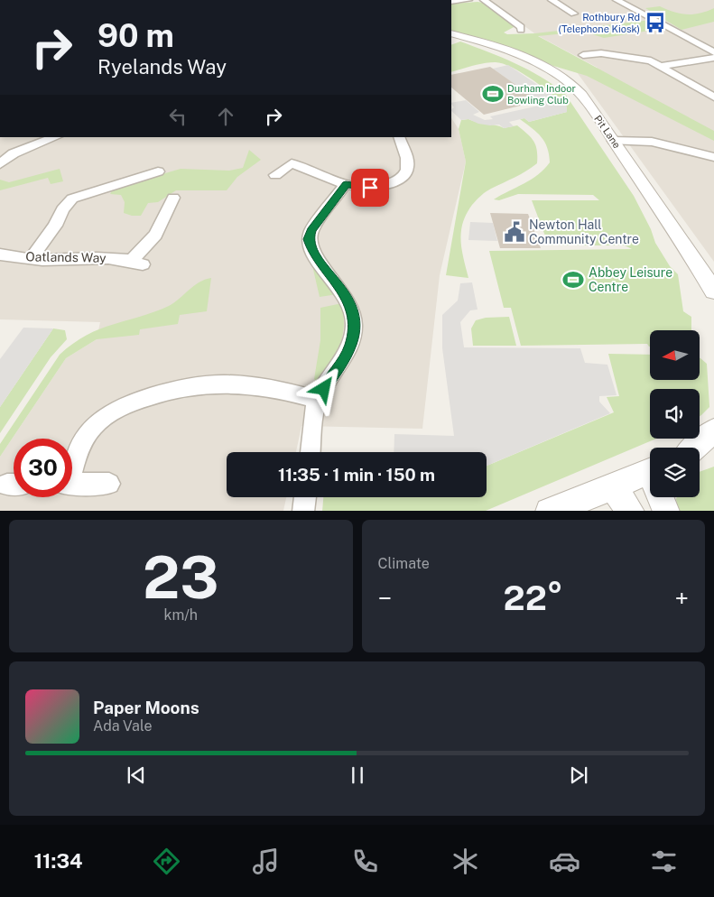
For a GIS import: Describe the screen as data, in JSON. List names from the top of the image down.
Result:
{
  "streets": {
    "street": ["Pit Lane", "Oatlands Way"]
  },
  "places": {
    "bus stop": ["Rothbury Rd (Telephone Kiosk)"],
    "sports": ["Durham Indoor Bowling Club", "Abbey Leisure Centre"],
    "public building": ["Newton Hall Community Centre"]
  },
  "north": "left",
  "page": {
    "turn": ["90 m", "Ryelands Way"],
    "limit": "30",
    "trip": "11:35 · 1 min · 150 m",
    "tile": [
      ["23", "km/h"],
      "Climate"
    ],
    "heat": ["−", "22°", "+"],
    "song": ["Paper Moons", "Ada Vale"],
    "tabs": "11:34"
  }
}
